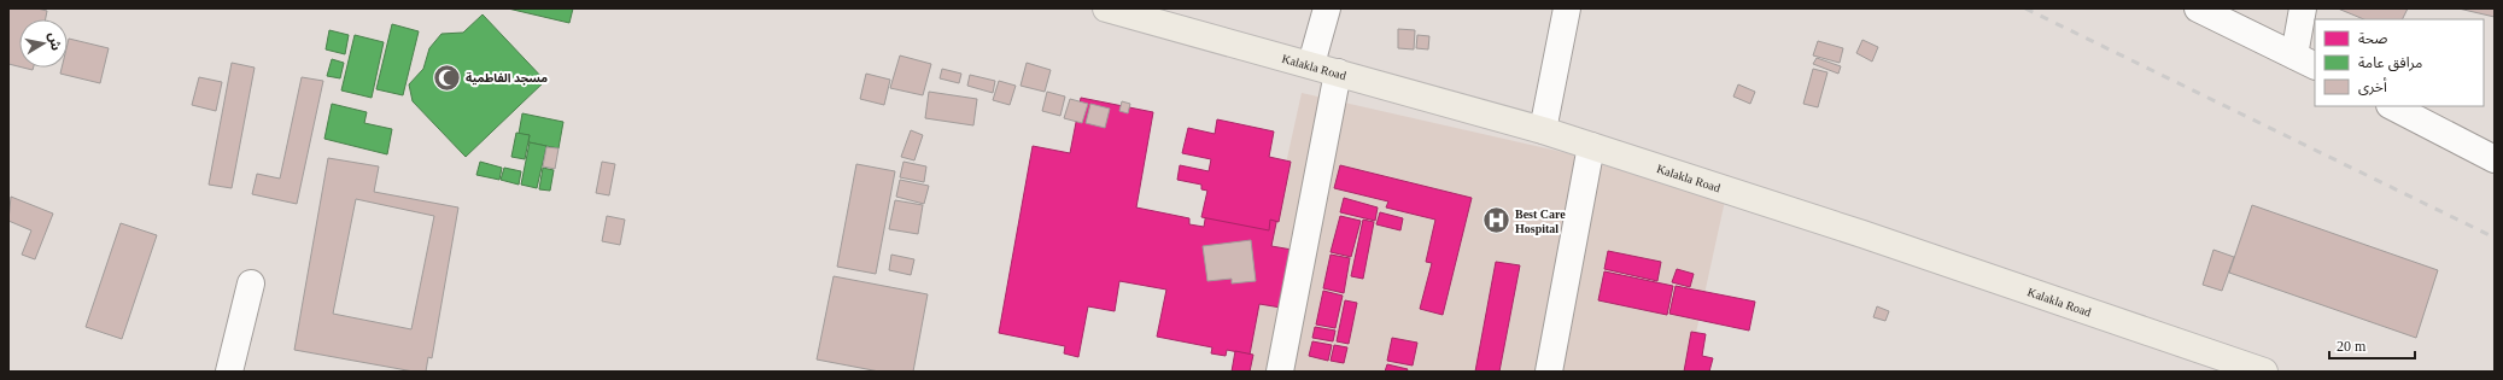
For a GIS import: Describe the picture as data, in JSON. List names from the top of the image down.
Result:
{
  "streets": {
    "main road": ["Kalakla Road"]
  },
  "places": {
    "mosque": ["مسجد الفاطمية"],
    "hospital": ["Best Care Hospital"]
  },
  "legend": ["صحة", "مرافق عامة", "أخرى"],
  "scale_bar": "20 m",
  "north": "right"
}
